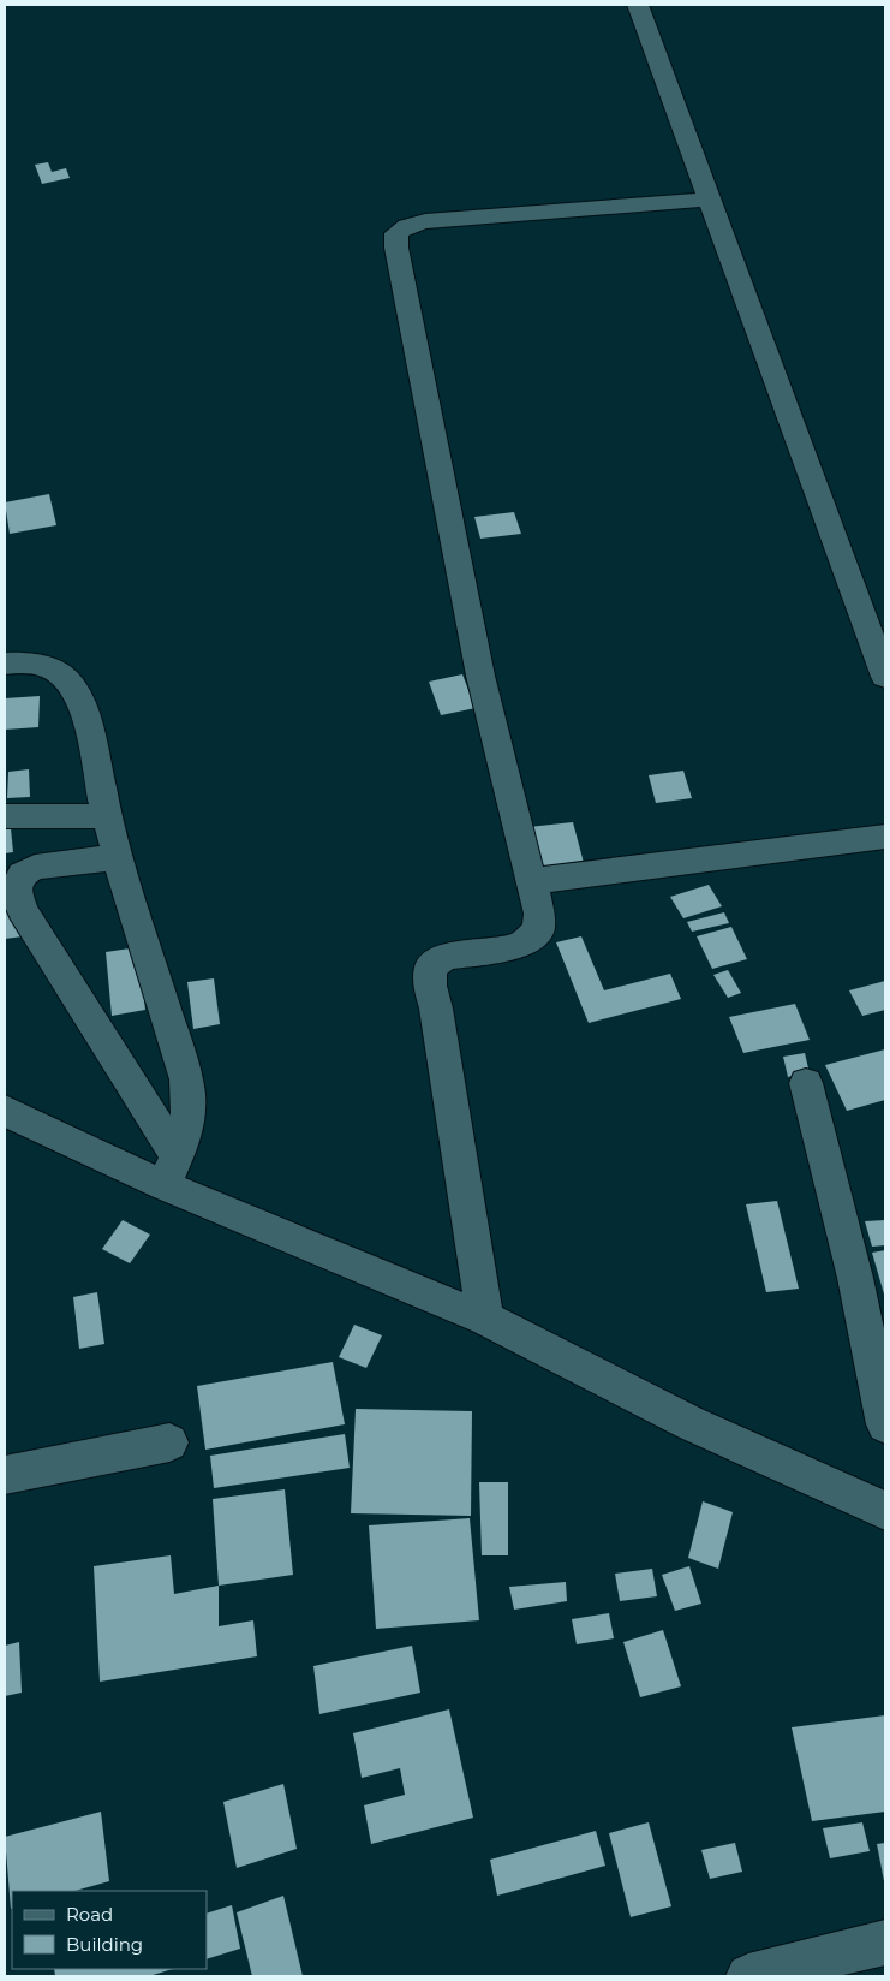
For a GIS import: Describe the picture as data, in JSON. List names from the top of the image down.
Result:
{
  "legend": ["Road", "Building"]
}
